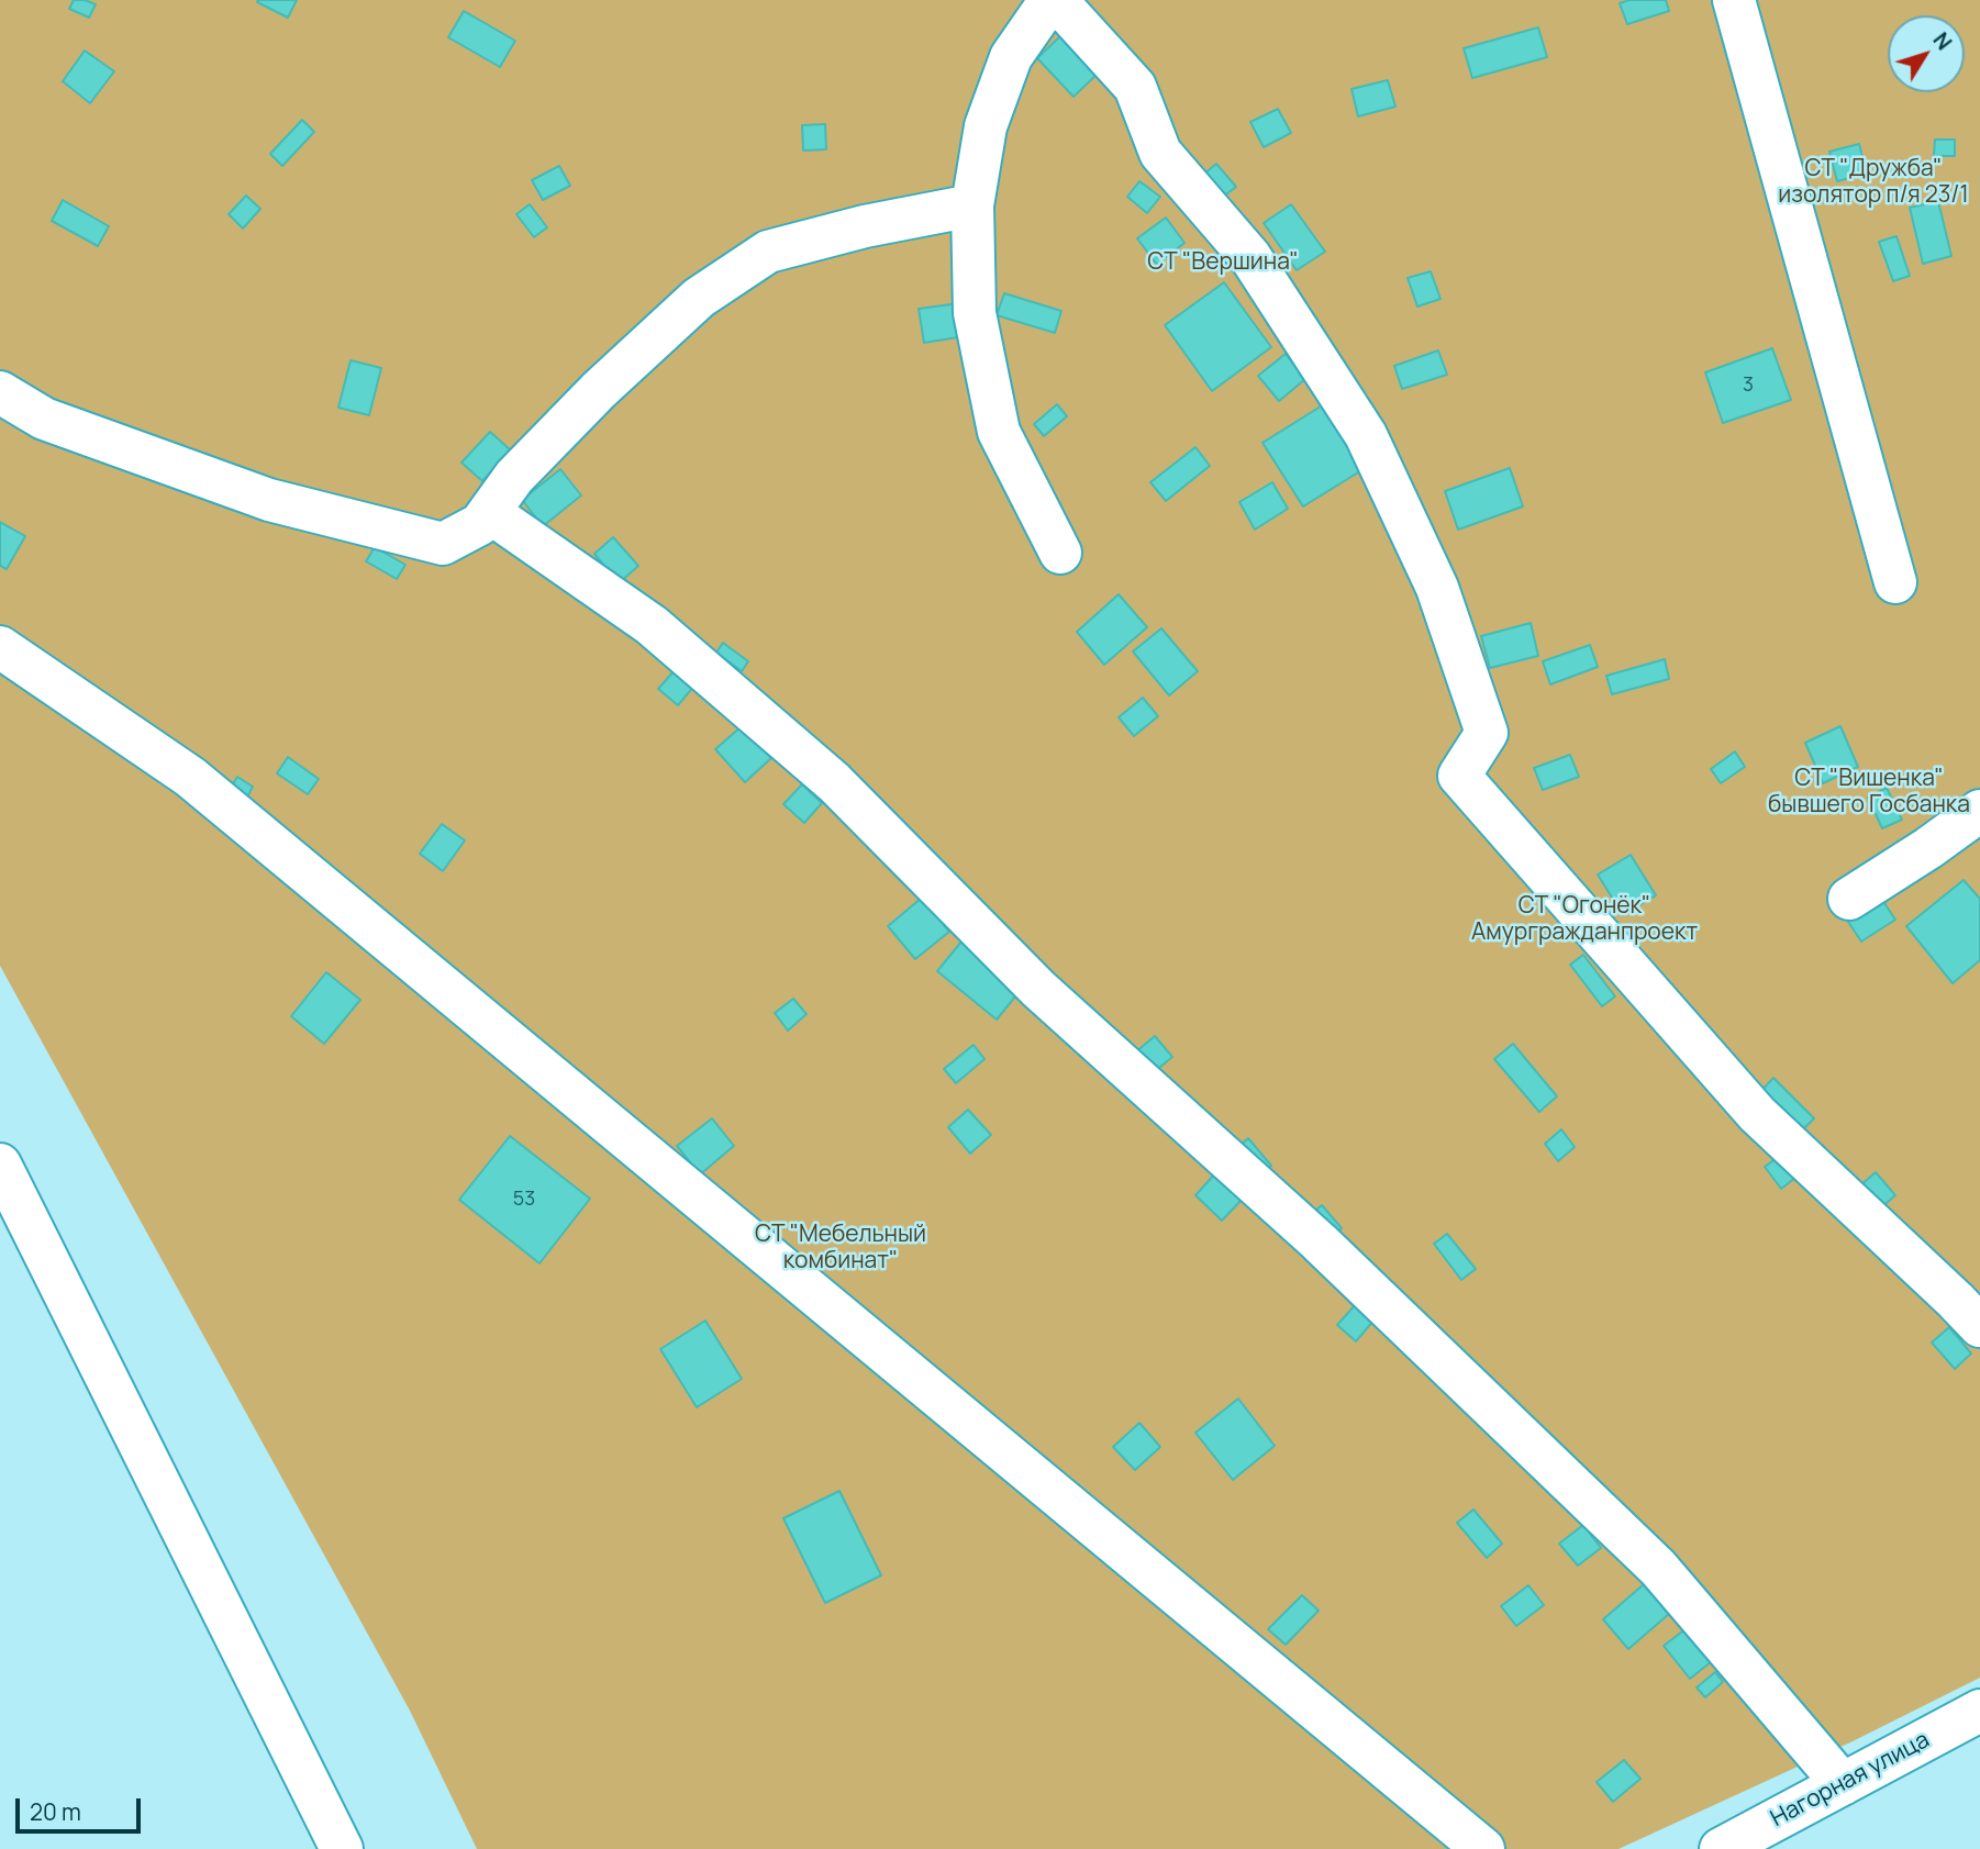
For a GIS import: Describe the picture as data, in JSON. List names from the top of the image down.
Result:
{
  "streets": {
    "street": ["Нагорная улица"]
  },
  "parks": [
    "СТ \"Дружба\" изолятор п/я 23/1",
    "СТ \"Вершина\"",
    "СТ \"Вишенка\" бывшего Госбанка",
    "СТ \"Огонёк\" Амургражданпроект",
    "СТ \"Мебельный комбинат\""
  ],
  "house_numbers": ["3", "53"],
  "scale_bar": "20 m",
  "north": "top right"
}
